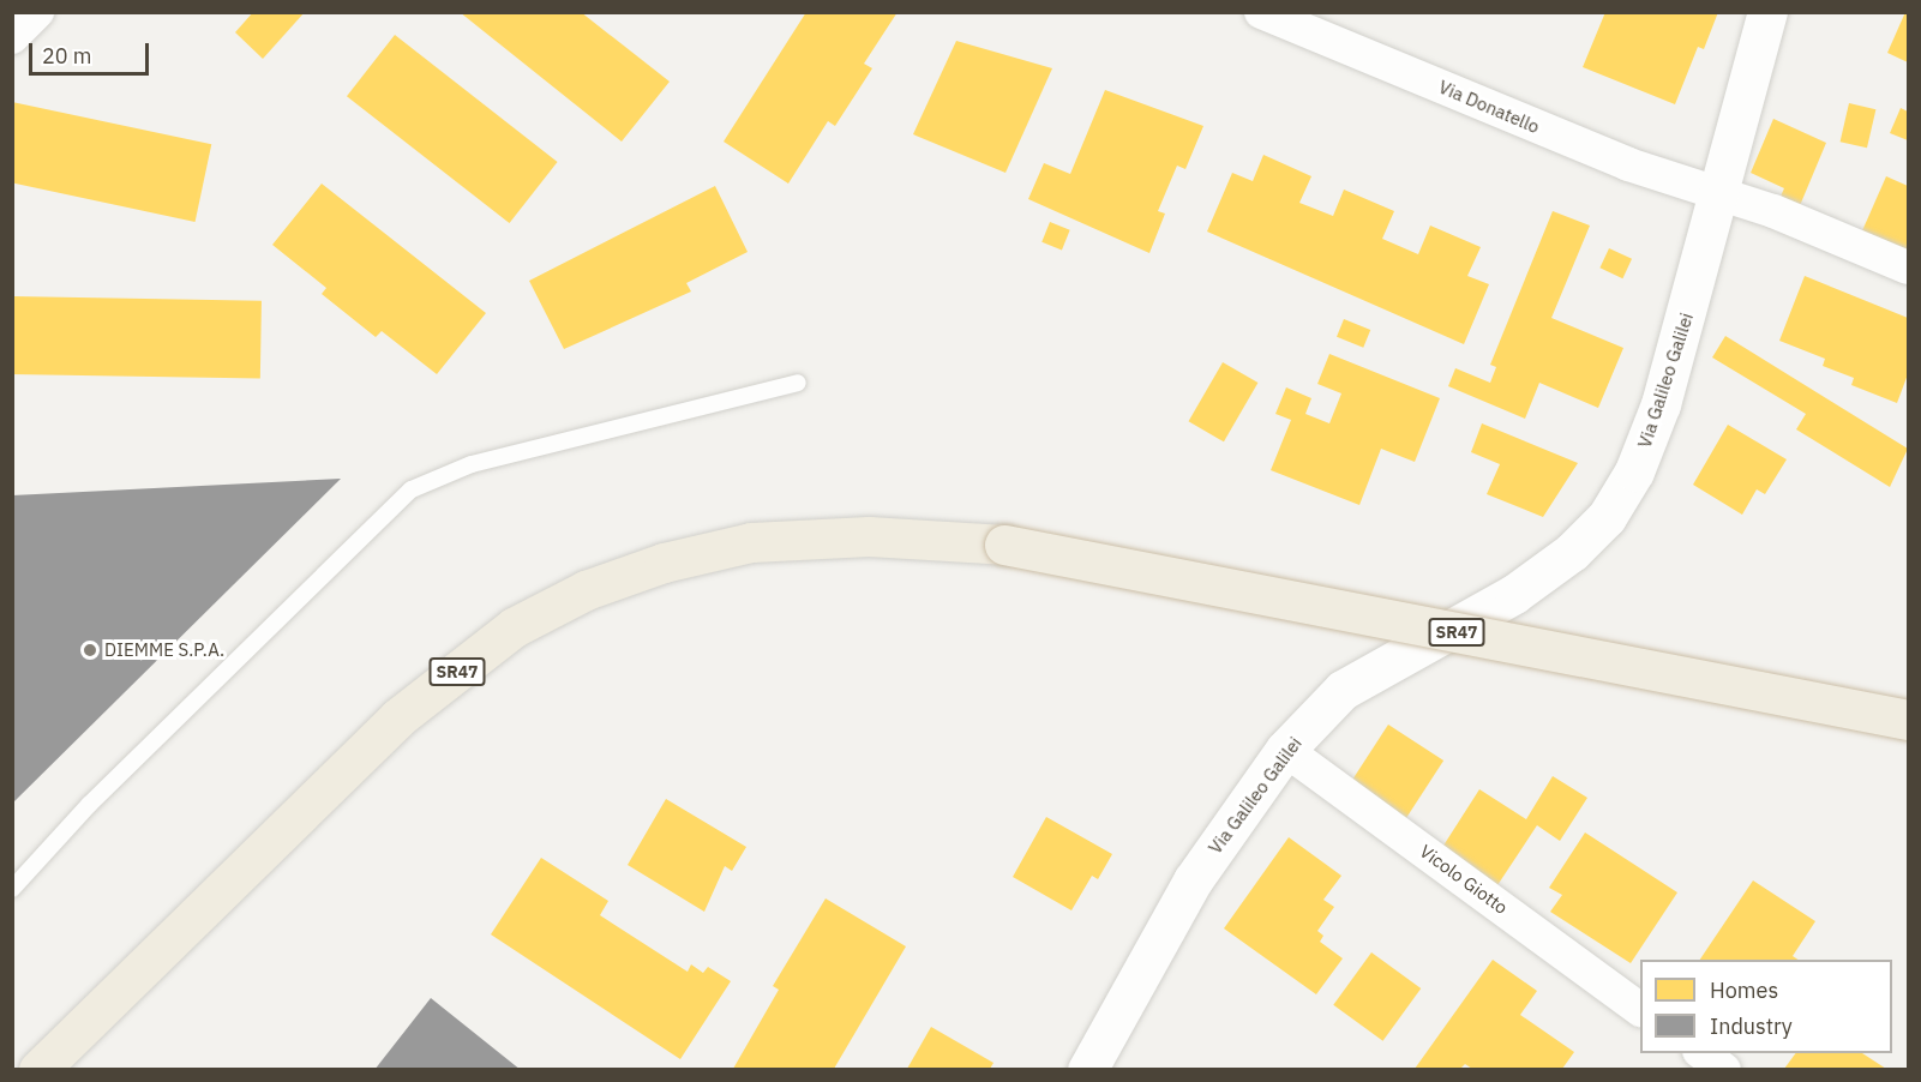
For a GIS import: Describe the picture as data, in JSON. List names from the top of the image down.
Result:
{
  "streets": {
    "highway": ["SR47"],
    "street": ["Via Donatello", "Via Galileo Galilei", "Vicolo Giotto"]
  },
  "crossings": [
    ["Via Donatello", "Via Galileo Galilei"],
    ["Via Galileo Galilei", "Vicolo Giotto"]
  ],
  "places": ["DIEMME S.P.A."],
  "legend": ["Homes", "Industry"],
  "scale_bar": "20 m"
}
